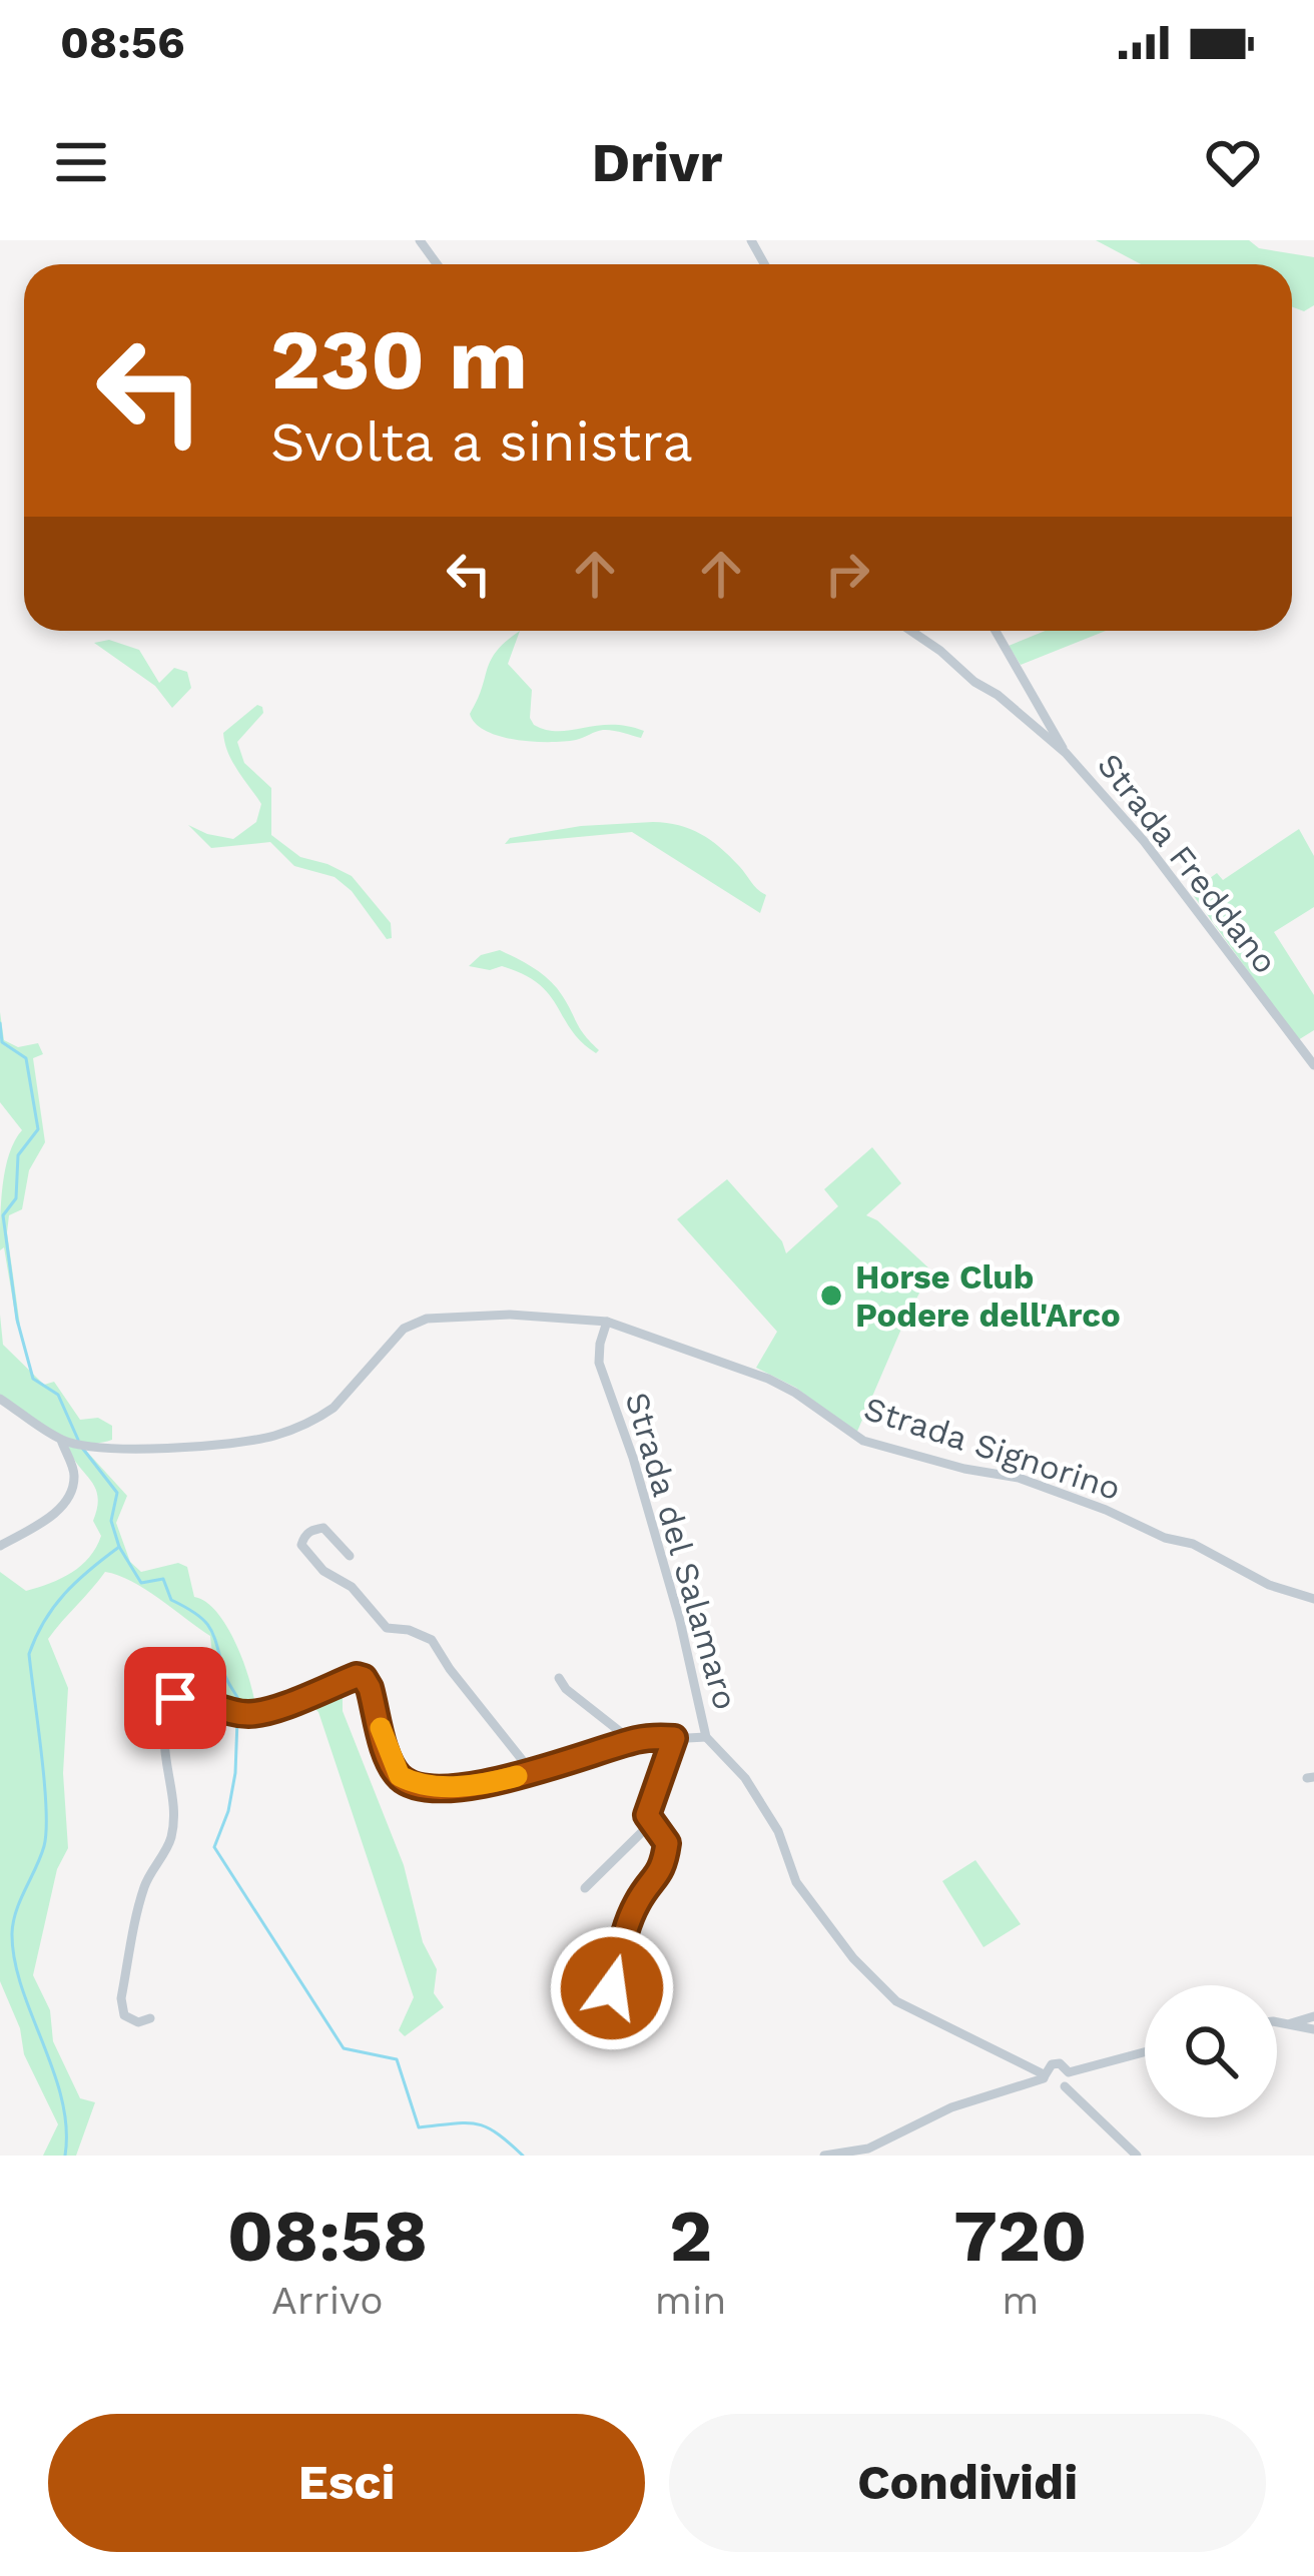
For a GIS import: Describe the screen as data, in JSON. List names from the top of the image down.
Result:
{
  "streets": {
    "street": ["Strada Freddano", "Strada Signorino", "Strada del Salamaro"]
  },
  "crossings": [
    ["Strada Signorino", "Strada del Salamaro"]
  ],
  "places": ["Horse Club Podere dell'Arco"],
  "page": {
    "status": "08:56",
    "header": "Drivr",
    "turn": ["230 m", "Svolta a sinistra"],
    "eta": [
      "08:58",
      "Arrivo",
      "2",
      "min",
      "720",
      "m"
    ],
    "buttons": ["Esci", "Condividi"]
  }
}
